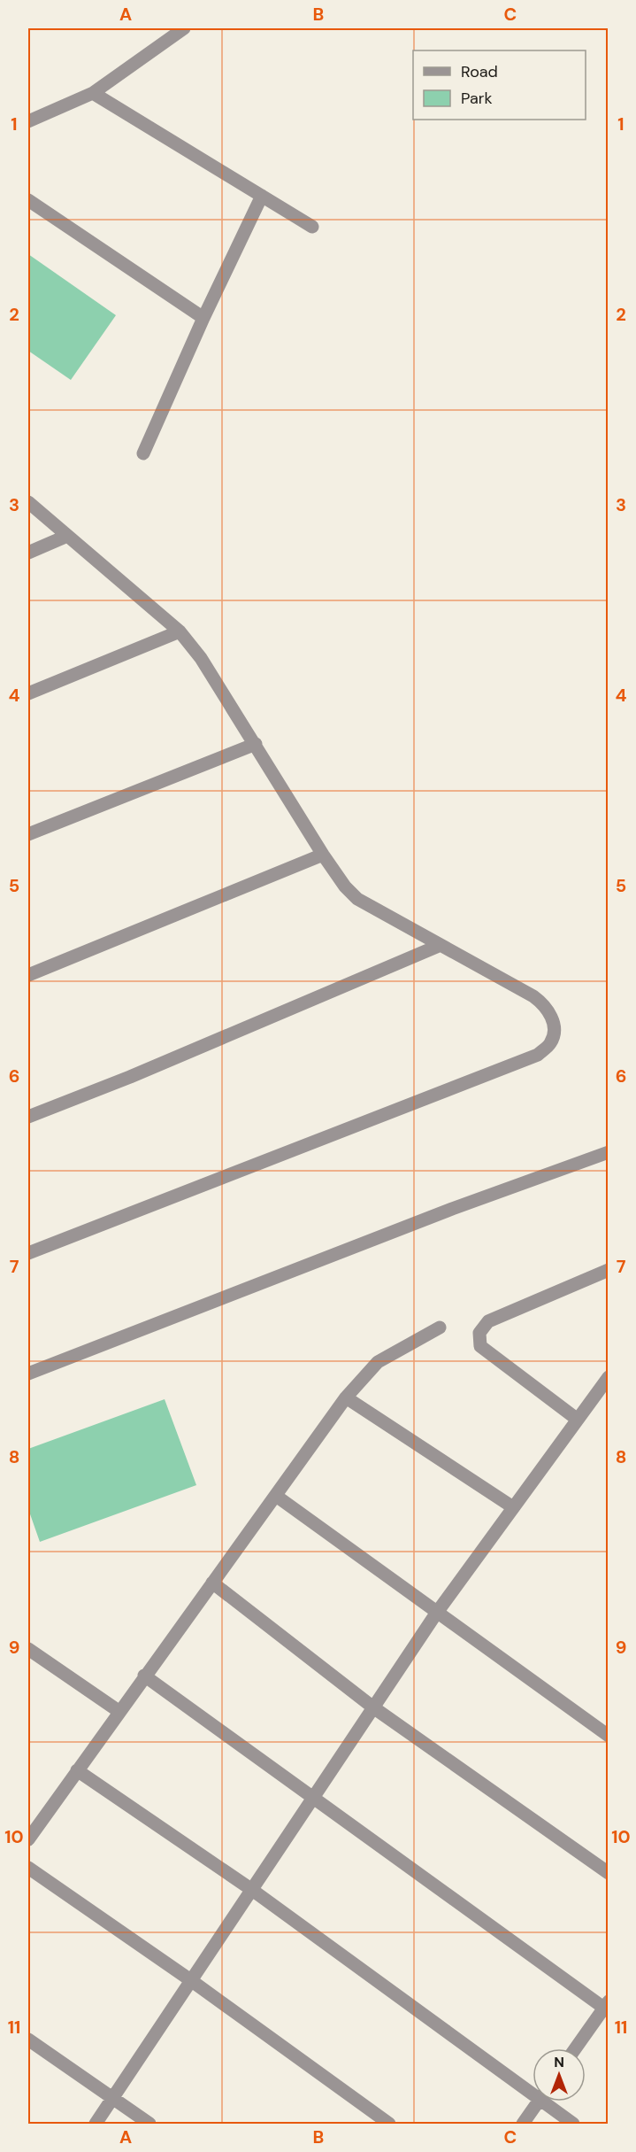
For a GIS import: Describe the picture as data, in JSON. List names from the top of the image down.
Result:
{
  "legend": ["Road", "Park"],
  "north": "top",
  "grid": {
    "columns": ["A", "B", "C"],
    "rows": [
      "1",
      "2",
      "3",
      "4",
      "5",
      "6",
      "7",
      "8",
      "9",
      "10",
      "11"
    ]
  }
}
